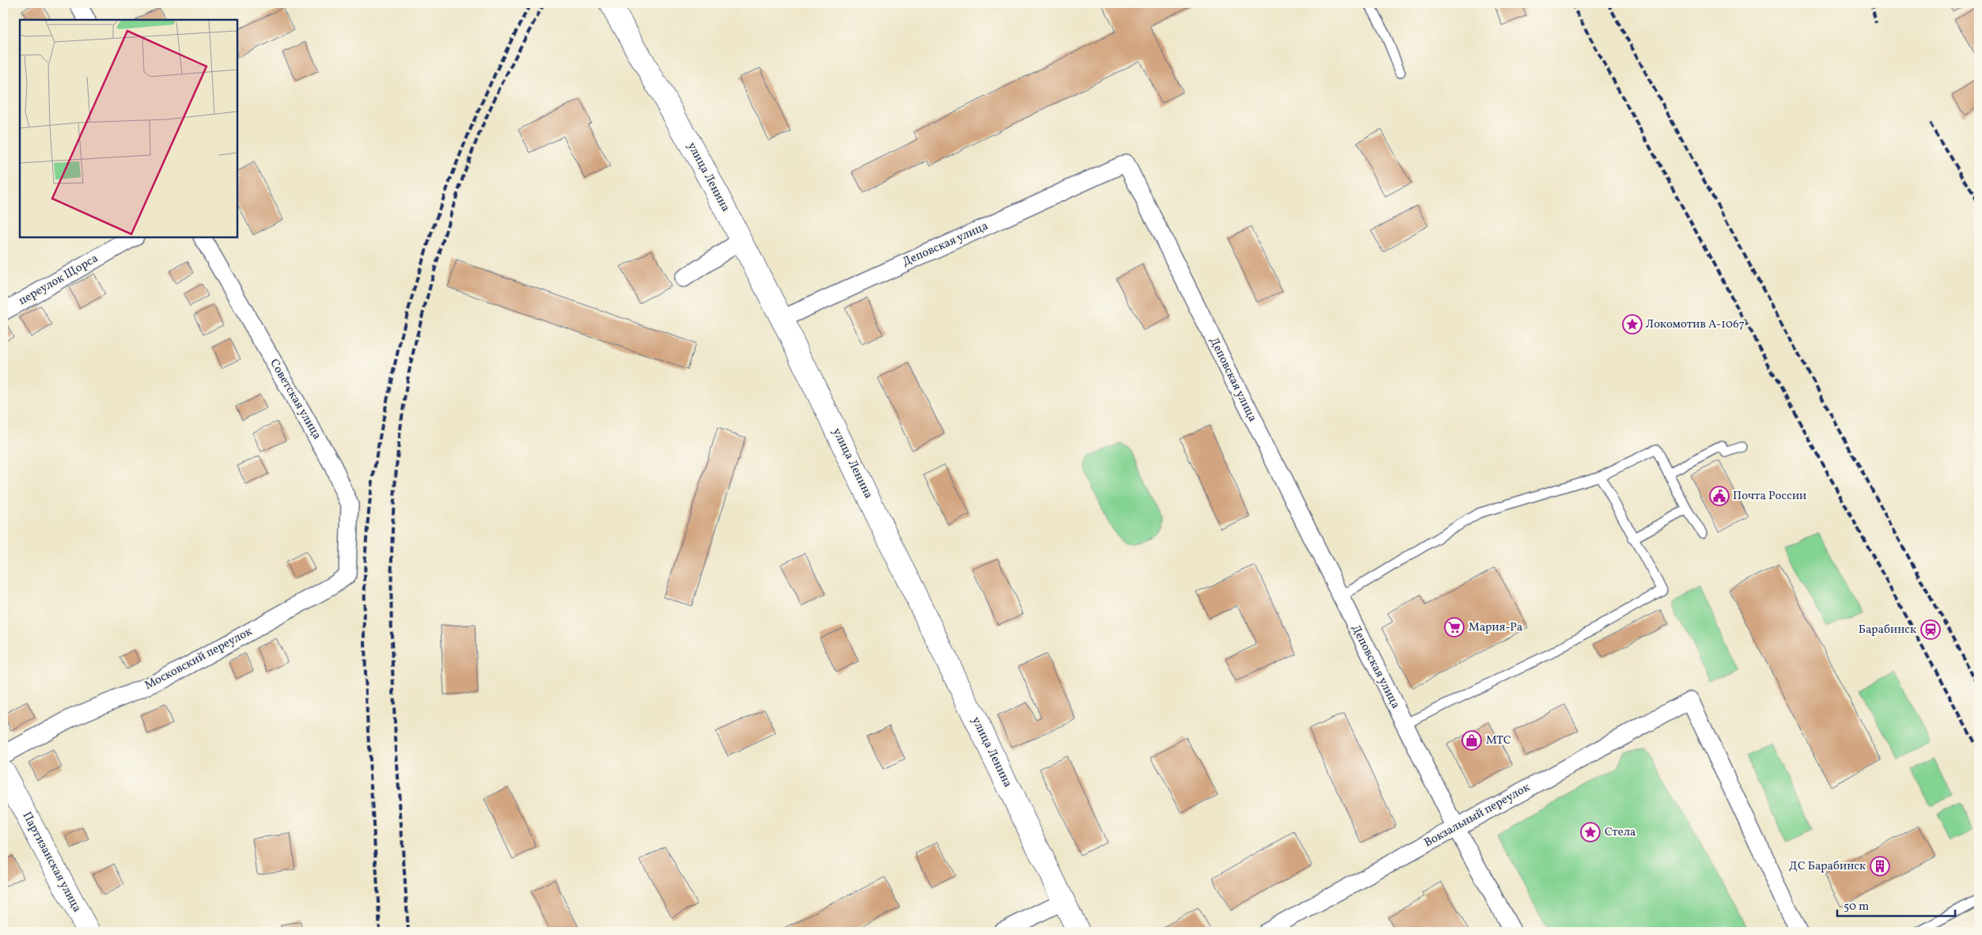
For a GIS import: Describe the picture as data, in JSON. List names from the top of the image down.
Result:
{
  "streets": {
    "main road": ["улица Ленина", "Партизанская улица"],
    "street": [
      "Деповская улица",
      "переулок Щорса",
      "Советская улица",
      "Московский переулок",
      "Вокзальный переулок"
    ]
  },
  "crossings": [
    ["улица Ленина", "Деповская улица"],
    ["Деповская улица", "Вокзальный переулок"],
    ["Советская улица", "Московский переулок"]
  ],
  "places": {
    "place": ["Локомотив А-1067", "Стела"],
    "public building": ["Почта России"],
    "supermarket": ["Мария-Ра"],
    "station": ["Барабинск"],
    "shop": ["МТС"],
    "building": ["ДС Барабинск"]
  },
  "scale_bar": "50 m"
}
